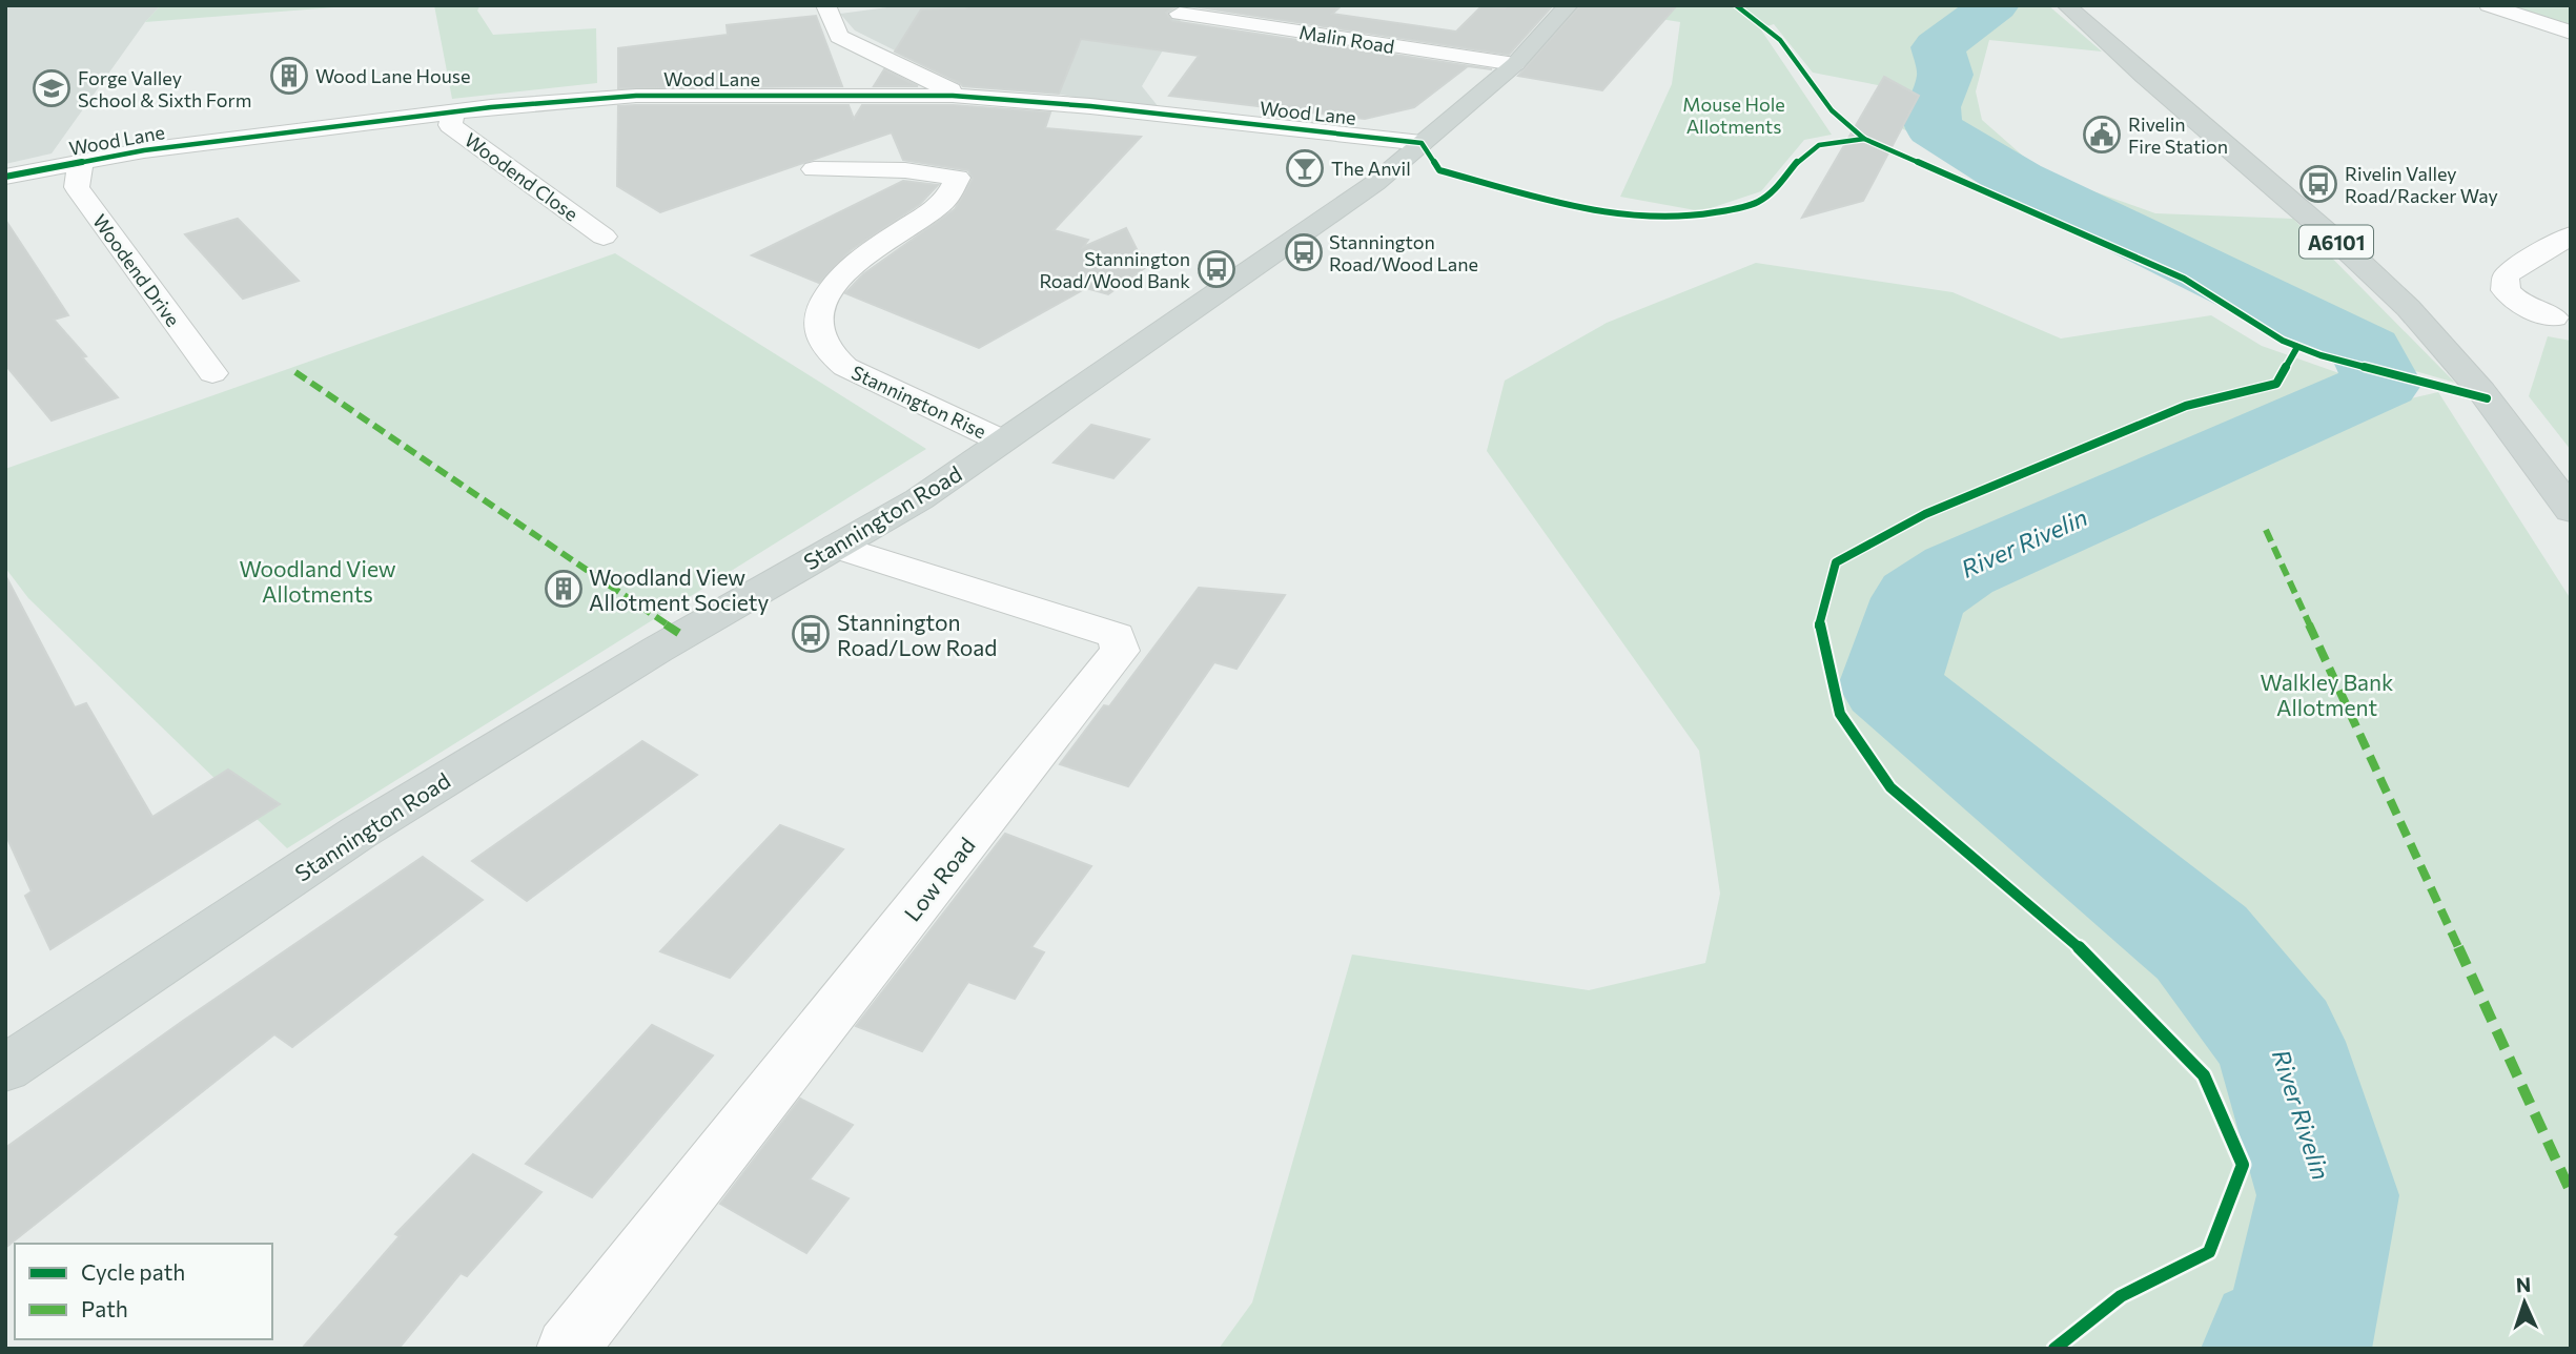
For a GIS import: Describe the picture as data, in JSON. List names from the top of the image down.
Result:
{
  "streets": {
    "main road": ["A6101", "Stannington Road"],
    "street": [
      "Malin Road",
      "Wood Lane",
      "Woodend Close",
      "Woodend Drive",
      "Stannington Rise",
      "Low Road"
    ]
  },
  "crossings": [
    ["Malin Road", "Stannington Road"],
    ["Wood Lane", "Woodend Close"],
    ["Wood Lane", "Woodend Drive"],
    ["Wood Lane", "Stannington Road"],
    ["Stannington Rise", "Stannington Road"],
    ["Stannington Road", "Low Road"]
  ],
  "water": ["River Rivelin"],
  "parks": ["Mouse Hole Allotments", "Woodland View Allotments", "Walkley Bank Allotment"],
  "places": {
    "building": ["Wood Lane House", "Woodland View Allotment Society"],
    "school or university": ["Forge Valley School & Sixth Form"],
    "public building": ["Rivelin Fire Station"],
    "bar": ["The Anvil"],
    "bus stop": [
      "Rivelin Valley Road/Racker Way",
      "Stannington Road/Wood Lane",
      "Stannington Road/Wood Bank",
      "Stannington Road/Low Road"
    ]
  },
  "legend": ["Cycle path", "Path"],
  "north": "top"
}
